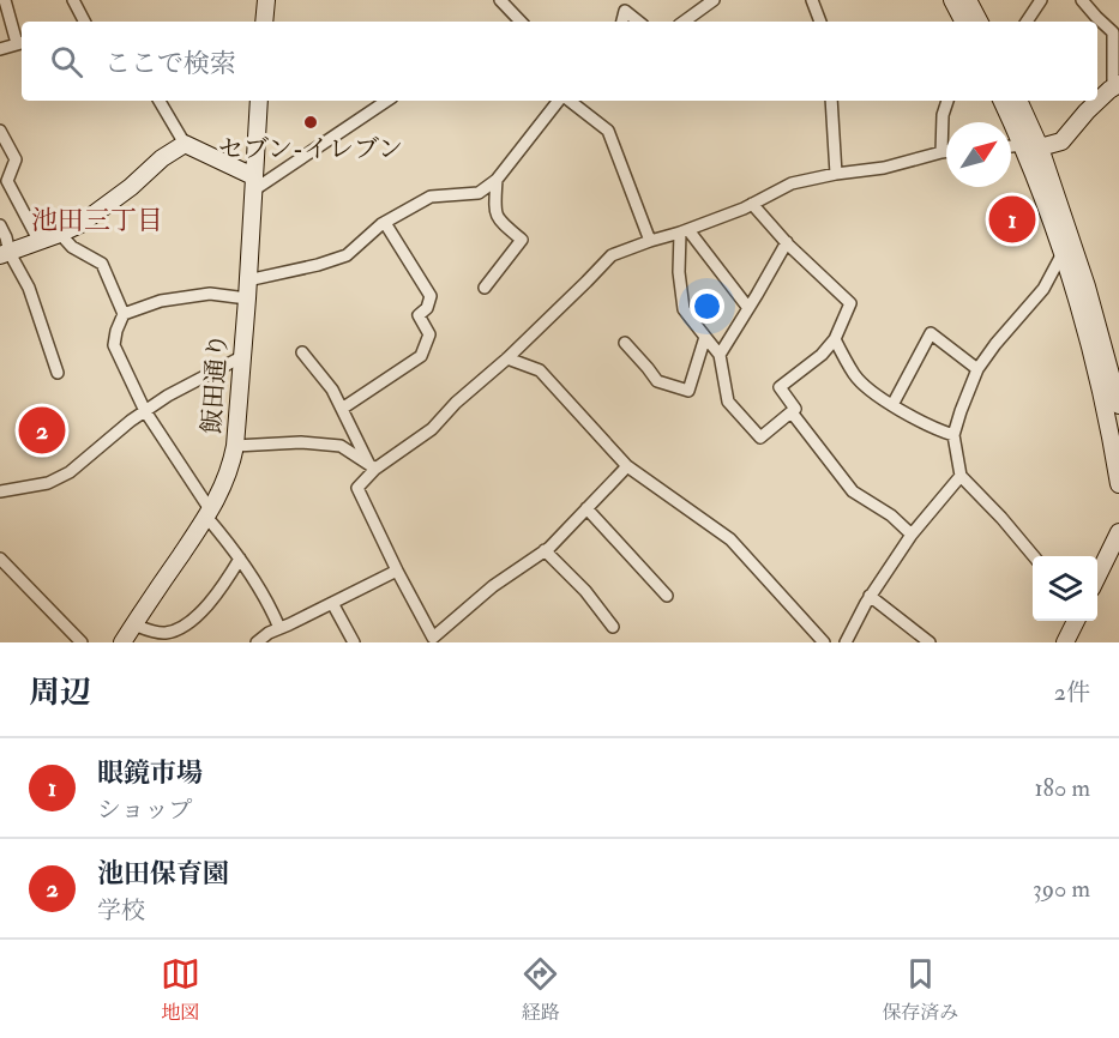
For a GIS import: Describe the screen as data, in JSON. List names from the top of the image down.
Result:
{
  "streets": {
    "street": ["飯田通り"]
  },
  "districts": ["池田三丁目"],
  "places": ["セブン-イレブン"],
  "north": "top right",
  "page": {
    "search": "ここで検索",
    "pins": ["1", "2"],
    "heading": ["周辺", "2件"],
    "list": [
      {
        "mark": "1",
        "name": "眼鏡市場",
        "note": "ショップ",
        "value": "180 m"
      },
      {
        "mark": "2",
        "name": "池田保育園",
        "note": "学校",
        "value": "390 m"
      }
    ],
    "nav": ["地図", "経路", "保存済み"]
  }
}
